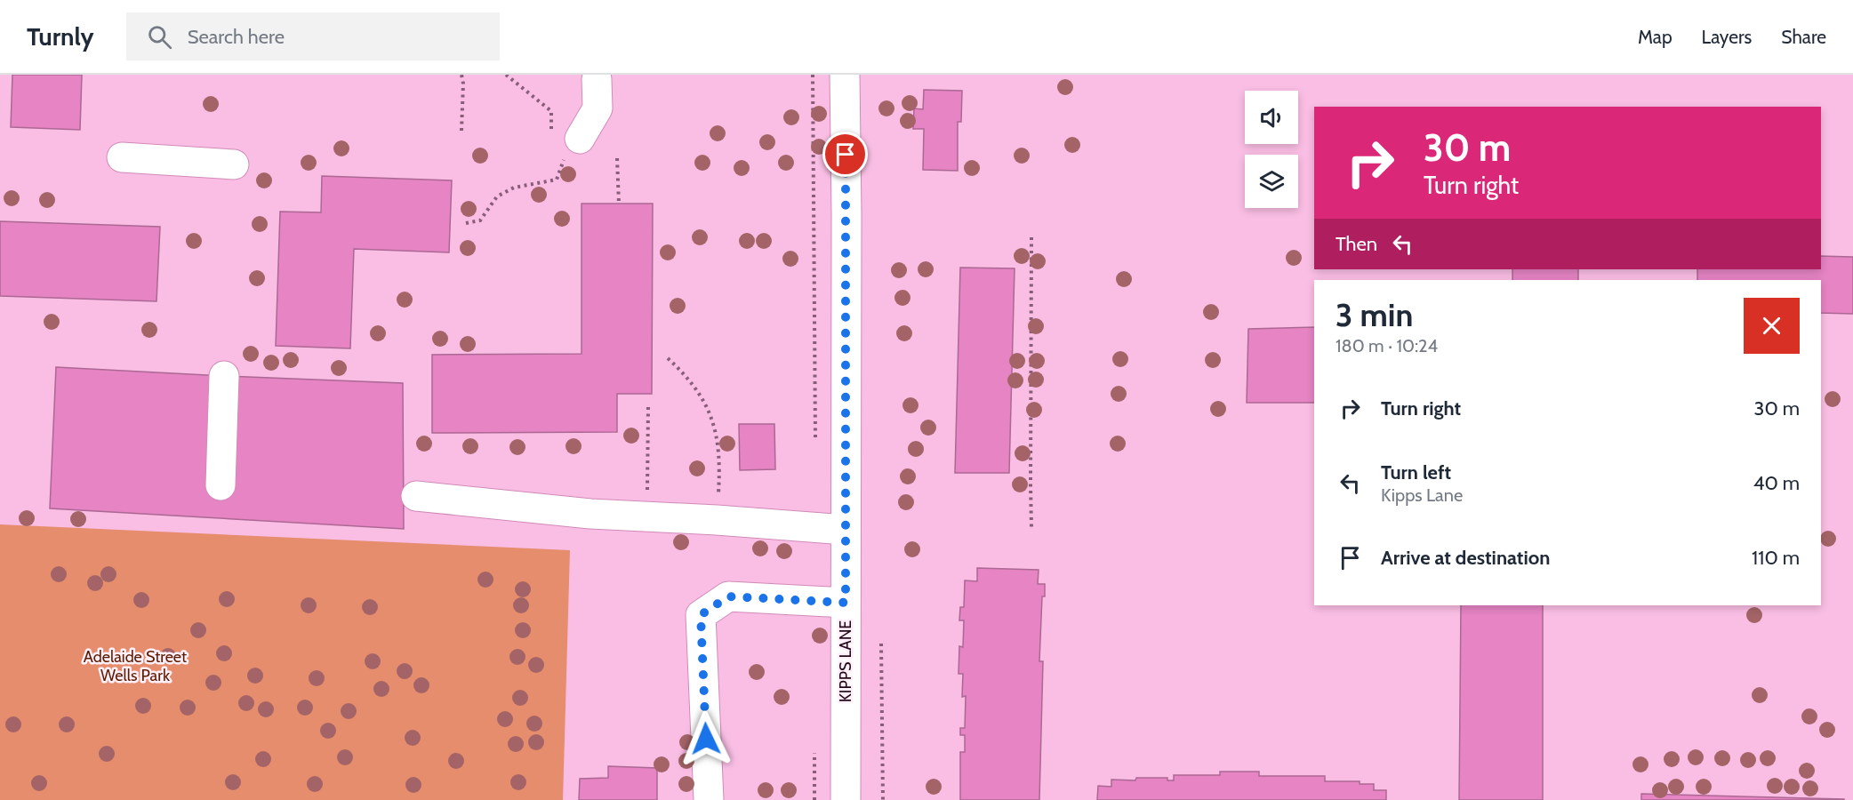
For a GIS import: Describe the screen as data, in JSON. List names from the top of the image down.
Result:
{
  "streets": {
    "street": ["KIPPS LANE"]
  },
  "parks": ["Adelaide Street Wells Park"],
  "page": {
    "header": "Turnly",
    "search": "Search here",
    "nav": ["Map", "Layers", "Share"],
    "turn": ["30 m", "Turn right"],
    "then": "Then",
    "heading": ["3 min", "180 m · 10:24"],
    "list": [
      {
        "name": "Turn right",
        "value": "30 m"
      },
      {
        "name": "Turn left",
        "note": "Kipps Lane",
        "value": "40 m"
      },
      {
        "name": "Arrive at destination",
        "value": "110 m"
      }
    ]
  }
}
